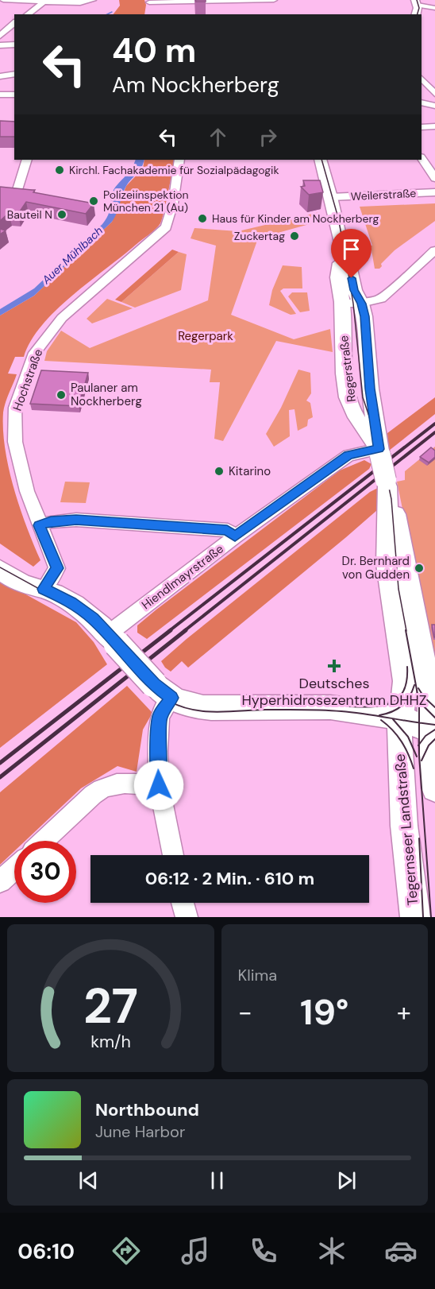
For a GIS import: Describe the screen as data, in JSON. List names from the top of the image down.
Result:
{
  "streets": {
    "main road": ["Regerstraße", "Tegernseer Landstraße"],
    "street": ["Weilerstraße", "Hochstraße", "Hiendlmayrstraße"]
  },
  "crossings": [
    ["Weilerstraße", "Regerstraße"],
    ["Regerstraße", "Hiendlmayrstraße"],
    ["Regerstraße", "Tegernseer Landstraße"],
    ["Hiendlmayrstraße", "Tegernseer Landstraße"]
  ],
  "water": ["Auer Mühlbach"],
  "parks": ["Regerpark"],
  "places": {
    "other": [
      "Kirchl. Fachakademie für Sozialpädagogik",
      "Polizeiinspektion München 21 (Au)",
      "Bauteil N",
      "Haus für Kinder am Nockherberg",
      "Zuckertag",
      "Paulaner am Nockherberg",
      "Kitarino",
      "Dr. Bernhard von Gudden"
    ],
    "health": ["Deutsches Hyperhidrosezentrum DHHZ"]
  },
  "page": {
    "turn": ["40 m", "Am Nockherberg"],
    "limit": "30",
    "trip": "06:12 · 2 Min. · 610 m",
    "tile": "Klima",
    "heat": ["−", "19°", "+"],
    "song": ["Northbound", "June Harbor"],
    "tabs": "06:10",
    "gauge": ["27", "km/h"]
  }
}
